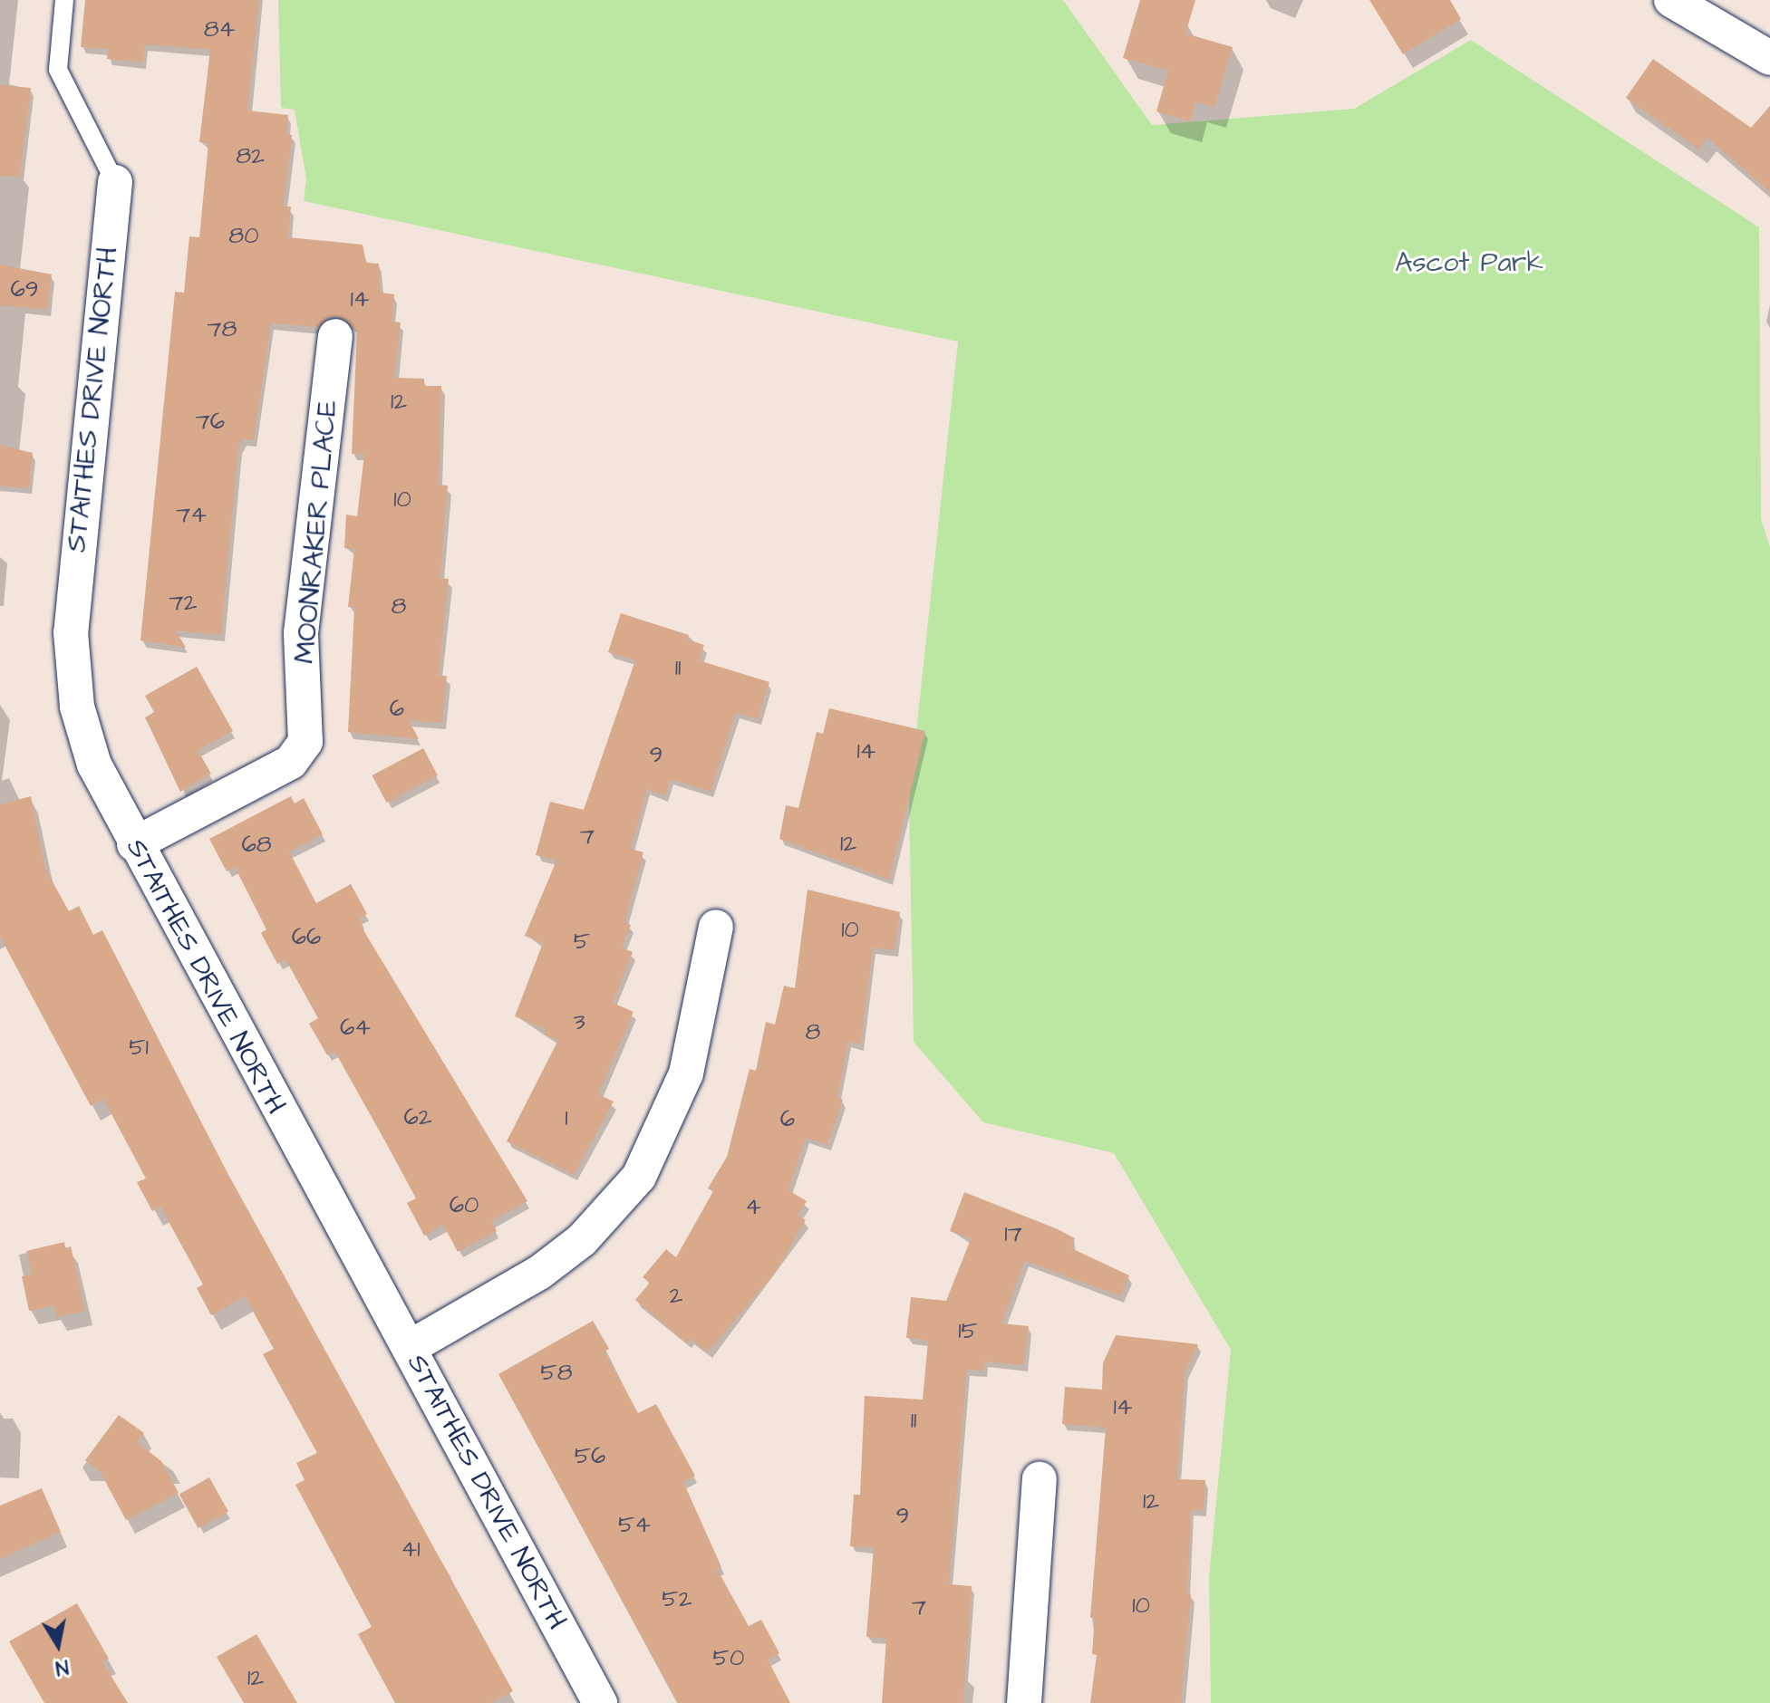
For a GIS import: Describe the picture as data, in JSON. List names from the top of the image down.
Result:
{
  "streets": {
    "street": ["STAITHES DRIVE NORTH", "MOONRAKER PLACE"]
  },
  "crossings": [
    ["STAITHES DRIVE NORTH", "MOONRAKER PLACE"]
  ],
  "parks": ["Ascot Park"],
  "house_numbers": [
    "84",
    "82",
    "80",
    "69",
    "14",
    "78",
    "12",
    "76",
    "10",
    "74",
    "72",
    "8",
    "11",
    "6",
    "14",
    "9",
    "7",
    "12",
    "68",
    "10",
    "66",
    "5",
    "3",
    "64",
    "8",
    "51",
    "62",
    "1",
    "6",
    "60",
    "4",
    "17",
    "2",
    "15",
    "58",
    "14",
    "11",
    "56",
    "12",
    "9",
    "54",
    "41",
    "52",
    "10",
    "7",
    "50",
    "12"
  ],
  "north": "bottom"
}
